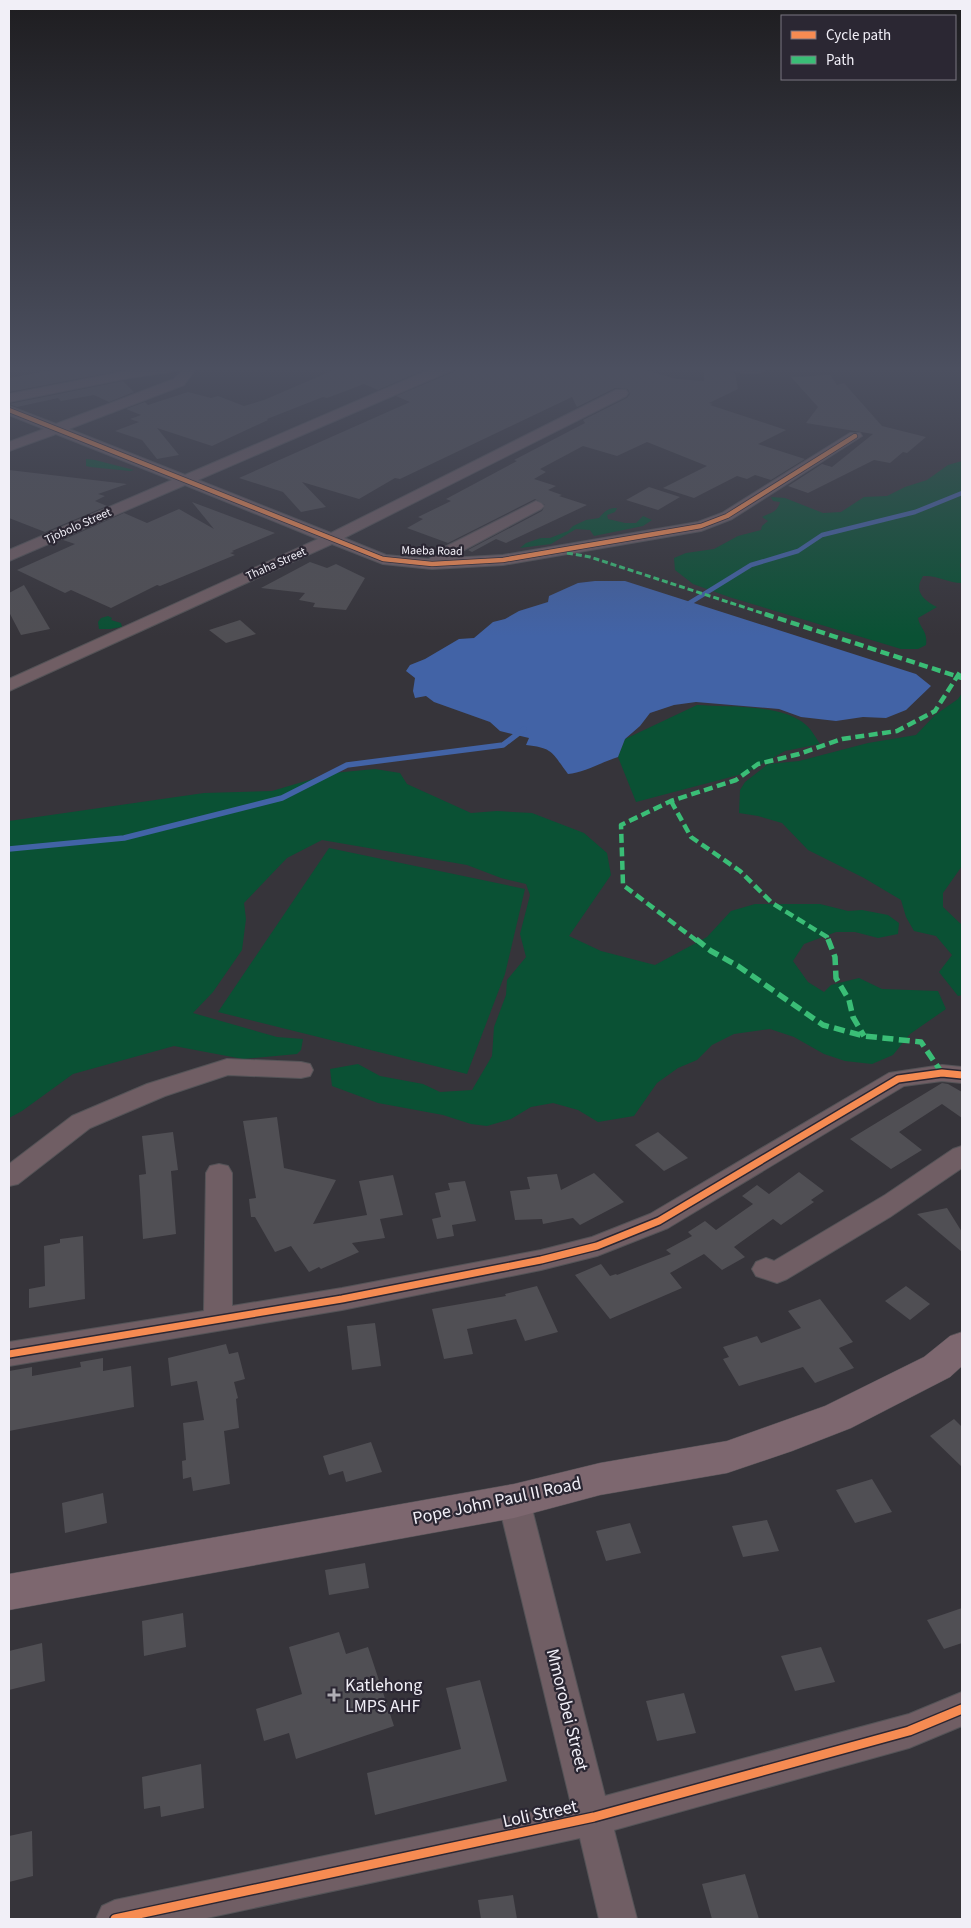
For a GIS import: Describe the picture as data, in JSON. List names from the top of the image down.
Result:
{
  "streets": {
    "main road": ["Pope John Paul II Road"],
    "street": [
      "Tjobolo Street",
      "Maeba Road",
      "Thaha Street",
      "Mmorobei Street",
      "Loli Street"
    ]
  },
  "crossings": [
    ["Tjobolo Street", "Maeba Road"],
    ["Maeba Road", "Thaha Street"],
    ["Pope John Paul II Road", "Mmorobei Street"],
    ["Mmorobei Street", "Loli Street"]
  ],
  "places": {
    "health": ["Katlehong LMPS AHF"]
  },
  "legend": ["Cycle path", "Path"]
}
